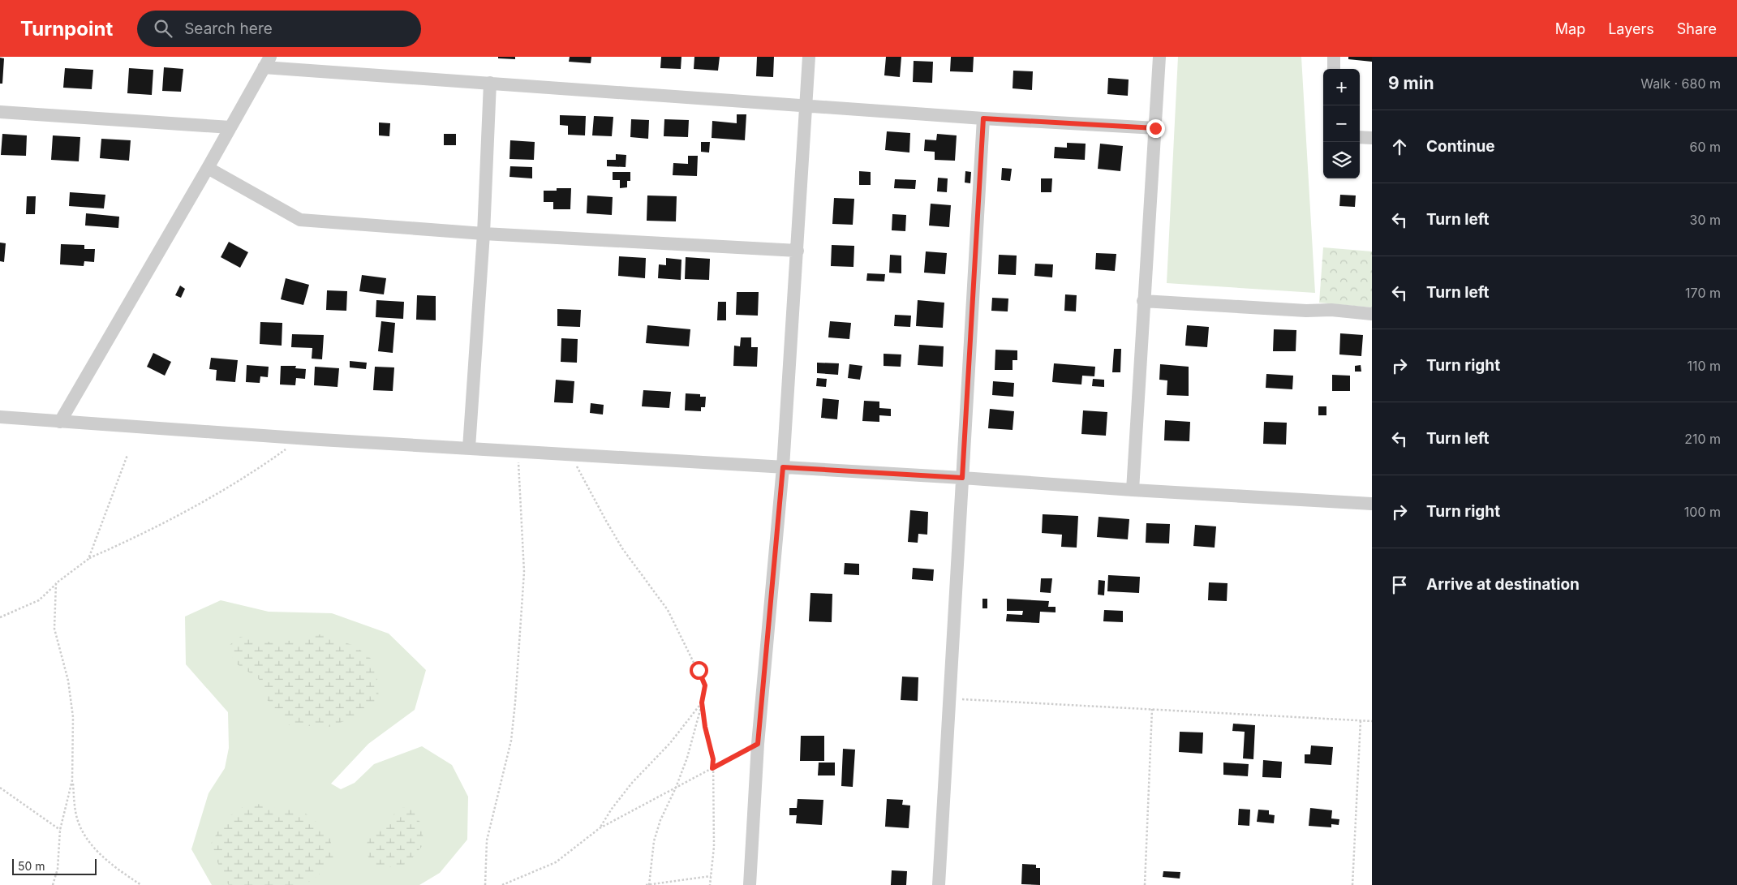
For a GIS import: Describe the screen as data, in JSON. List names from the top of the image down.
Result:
{
  "scale_bar": "50 m",
  "page": {
    "header": "Turnpoint",
    "search": "Search here",
    "nav": ["Map", "Layers", "Share"],
    "heading": ["9 min", "Walk · 680 m"],
    "map_buttons": ["+", "−"],
    "list": [
      ["Continue", "60 m"],
      ["Turn left", "30 m"],
      ["Turn left", "170 m"],
      ["Turn right", "110 m"],
      ["Turn left", "210 m"],
      ["Turn right", "100 m"],
      "Arrive at destination"
    ],
    "scale": "50 m"
  }
}
